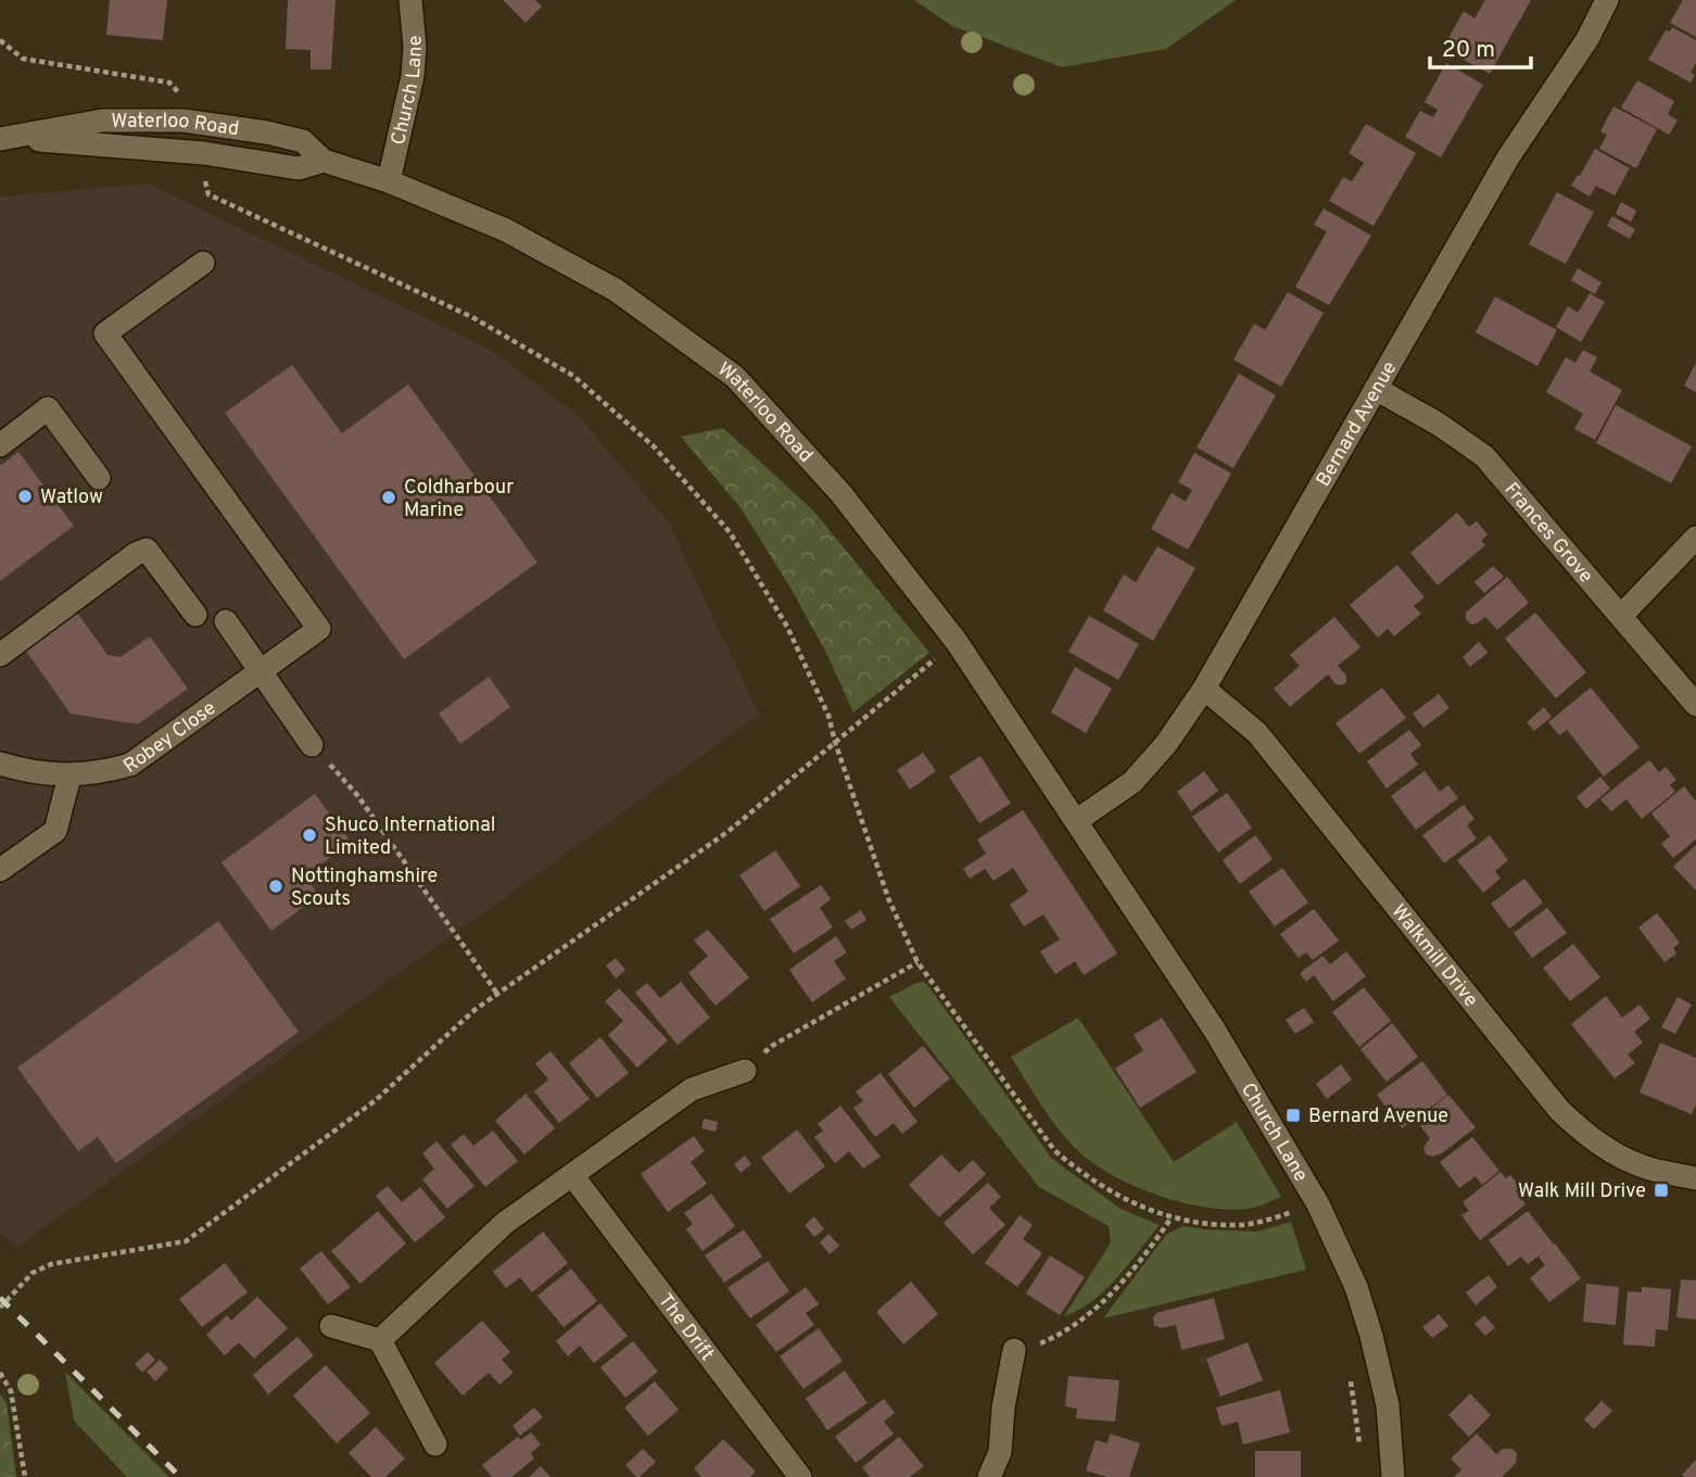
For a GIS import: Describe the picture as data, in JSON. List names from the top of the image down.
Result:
{
  "streets": {
    "street": [
      "Church Lane",
      "Waterloo Road",
      "Bernard Avenue",
      "Frances Grove",
      "Robey Close",
      "Walkmill Drive",
      "The Drift"
    ]
  },
  "crossings": [
    ["Church Lane", "Waterloo Road"],
    ["Church Lane", "Bernard Avenue"],
    ["Waterloo Road", "Bernard Avenue"],
    ["Bernard Avenue", "Frances Grove"],
    ["Bernard Avenue", "Walkmill Drive"]
  ],
  "places": {
    "other": [
      "Watlow",
      "Coldharbour Marine",
      "Shuco International Limited",
      "Nottinghamshire Scouts"
    ],
    "transit": ["Bernard Avenue", "Walk Mill Drive"]
  },
  "scale_bar": "20 m"
}
